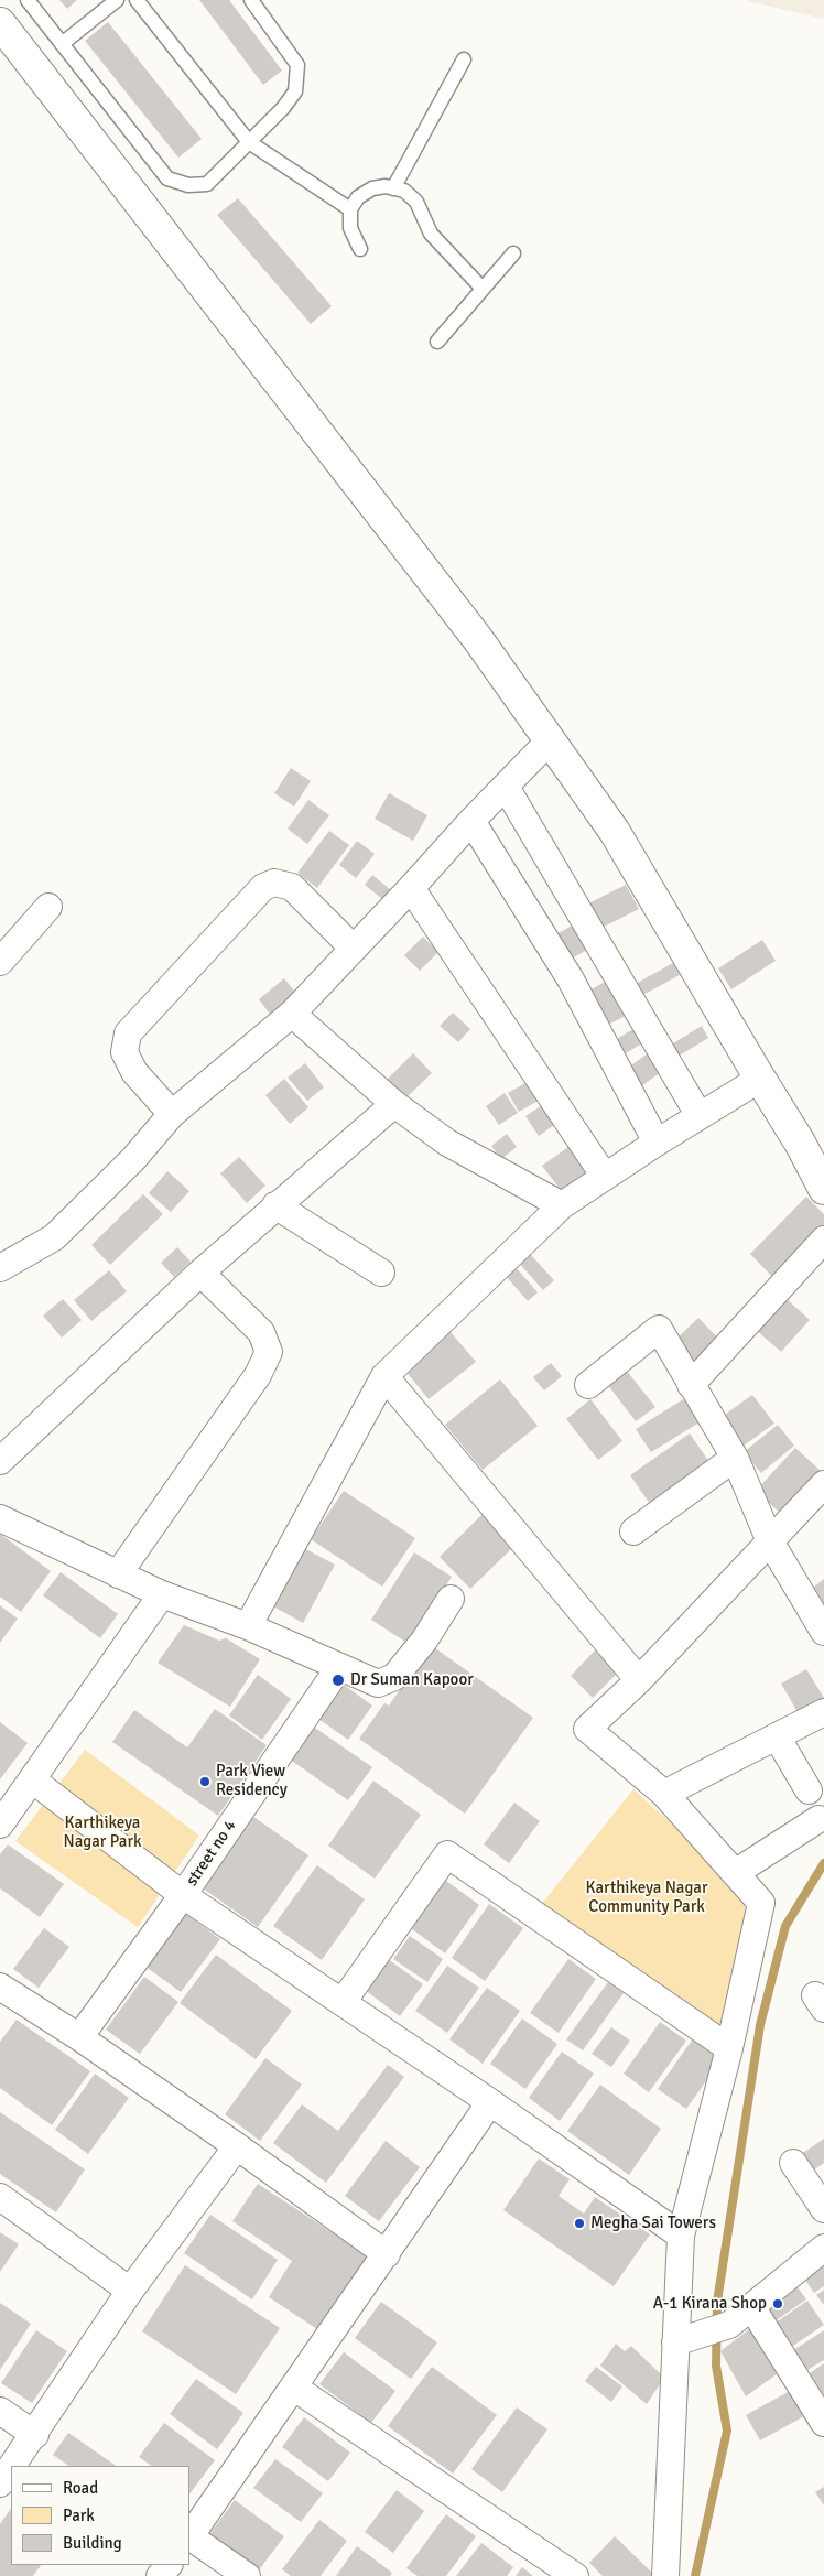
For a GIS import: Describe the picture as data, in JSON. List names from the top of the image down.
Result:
{
  "streets": {
    "street": ["street no 4"]
  },
  "parks": ["Karthikeya Nagar Park", "Karthikeya Nagar Community Park"],
  "places": [
    "Dr Suman Kapoor",
    "Park View Residency",
    "Megha Sai Towers",
    "A-1 Kirana Shop"
  ],
  "legend": ["Road", "Park", "Building"]
}
